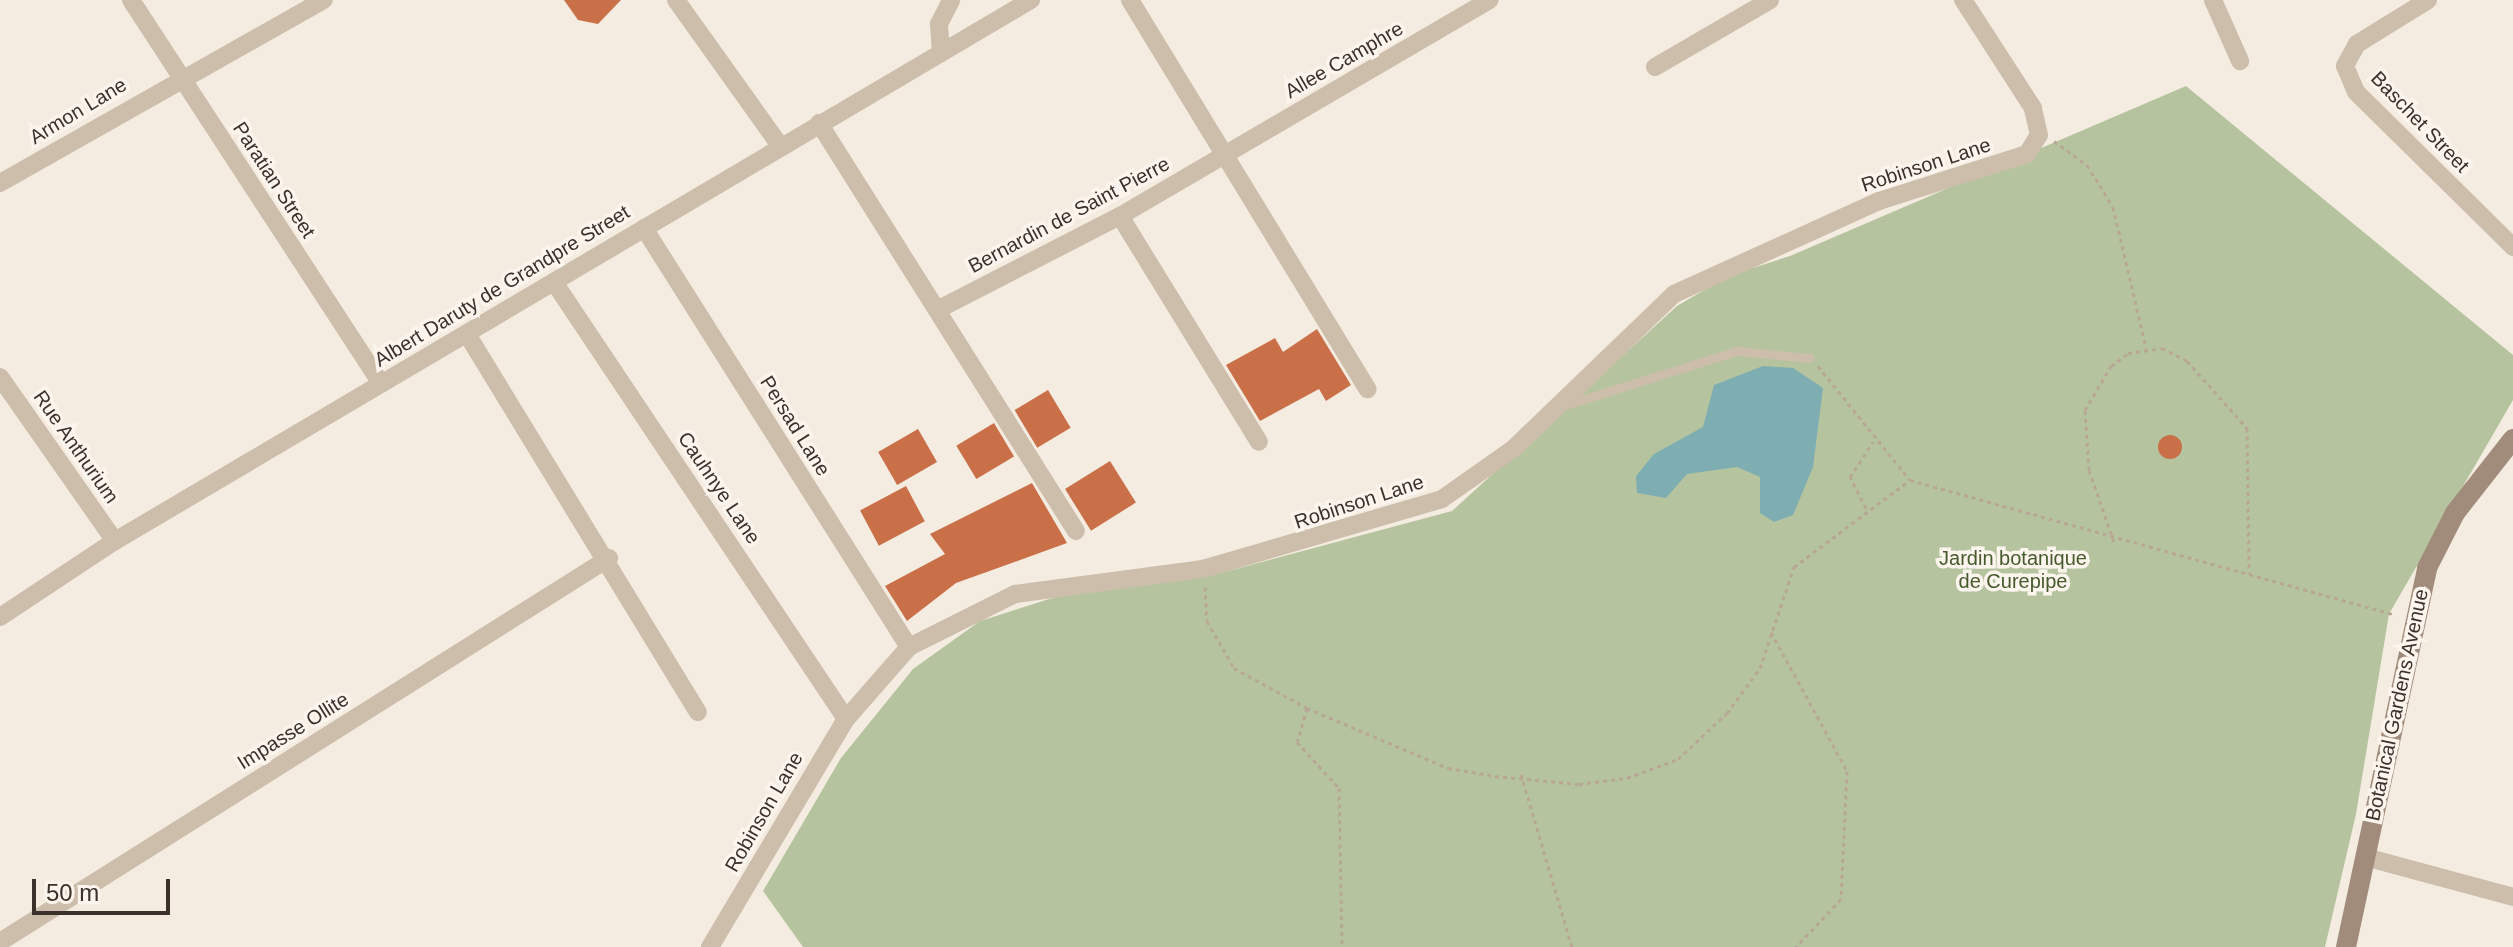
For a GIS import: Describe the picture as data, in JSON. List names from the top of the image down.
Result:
{
  "streets": {
    "street": [
      "Allee Camphre",
      "Armon Lane",
      "Baschet Street",
      "Robinson Lane",
      "Paratian Street",
      "Bernardin de Saint Pierre",
      "Albert Daruty de Grandpre Street",
      "Persad Lane",
      "Rue Anthurium",
      "Cauhnye Lane",
      "Botanical Gardens Avenue",
      "Impasse Ollite"
    ]
  },
  "crossings": [
    ["Allee Camphre", "Bernardin de Saint Pierre"],
    ["Armon Lane", "Paratian Street"],
    ["Robinson Lane", "Persad Lane"],
    ["Robinson Lane", "Cauhnye Lane"],
    ["Paratian Street", "Albert Daruty de Grandpre Street"],
    ["Albert Daruty de Grandpre Street", "Persad Lane"],
    ["Albert Daruty de Grandpre Street", "Rue Anthurium"],
    ["Albert Daruty de Grandpre Street", "Cauhnye Lane"]
  ],
  "parks": ["Jardin botanique de Curepipe"],
  "scale_bar": "50 m"
}
